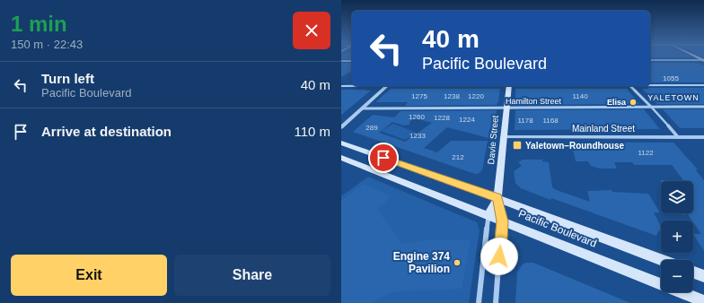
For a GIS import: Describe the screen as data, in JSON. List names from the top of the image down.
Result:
{
  "streets": {
    "main road": ["Davie Street", "Pacific Boulevard"],
    "street": ["Hamilton Street", "Mainland Street"]
  },
  "crossings": [
    ["Hamilton Street", "Davie Street"],
    ["Mainland Street", "Davie Street"],
    ["Davie Street", "Pacific Boulevard"]
  ],
  "districts": ["YALETOWN"],
  "places": {
    "other": ["Elisa", "Engine 374 Pavilion"],
    "transit": ["Yaletown–Roundhouse"]
  },
  "house_numbers": [
    "1055",
    "1275",
    "1238",
    "1220",
    "1140",
    "1260",
    "1228",
    "1224",
    "1178",
    "1168",
    "289",
    "1233",
    "1122",
    "212"
  ],
  "page": {
    "heading": ["1 min", "150 m · 22:43"],
    "turn": ["40 m", "Pacific Boulevard"],
    "list": [
      {
        "name": "Turn left",
        "note": "Pacific Boulevard",
        "value": "40 m"
      },
      {
        "name": "Arrive at destination",
        "value": "110 m"
      }
    ],
    "map_buttons": ["+", "−"],
    "buttons": ["Exit", "Share"]
  }
}
